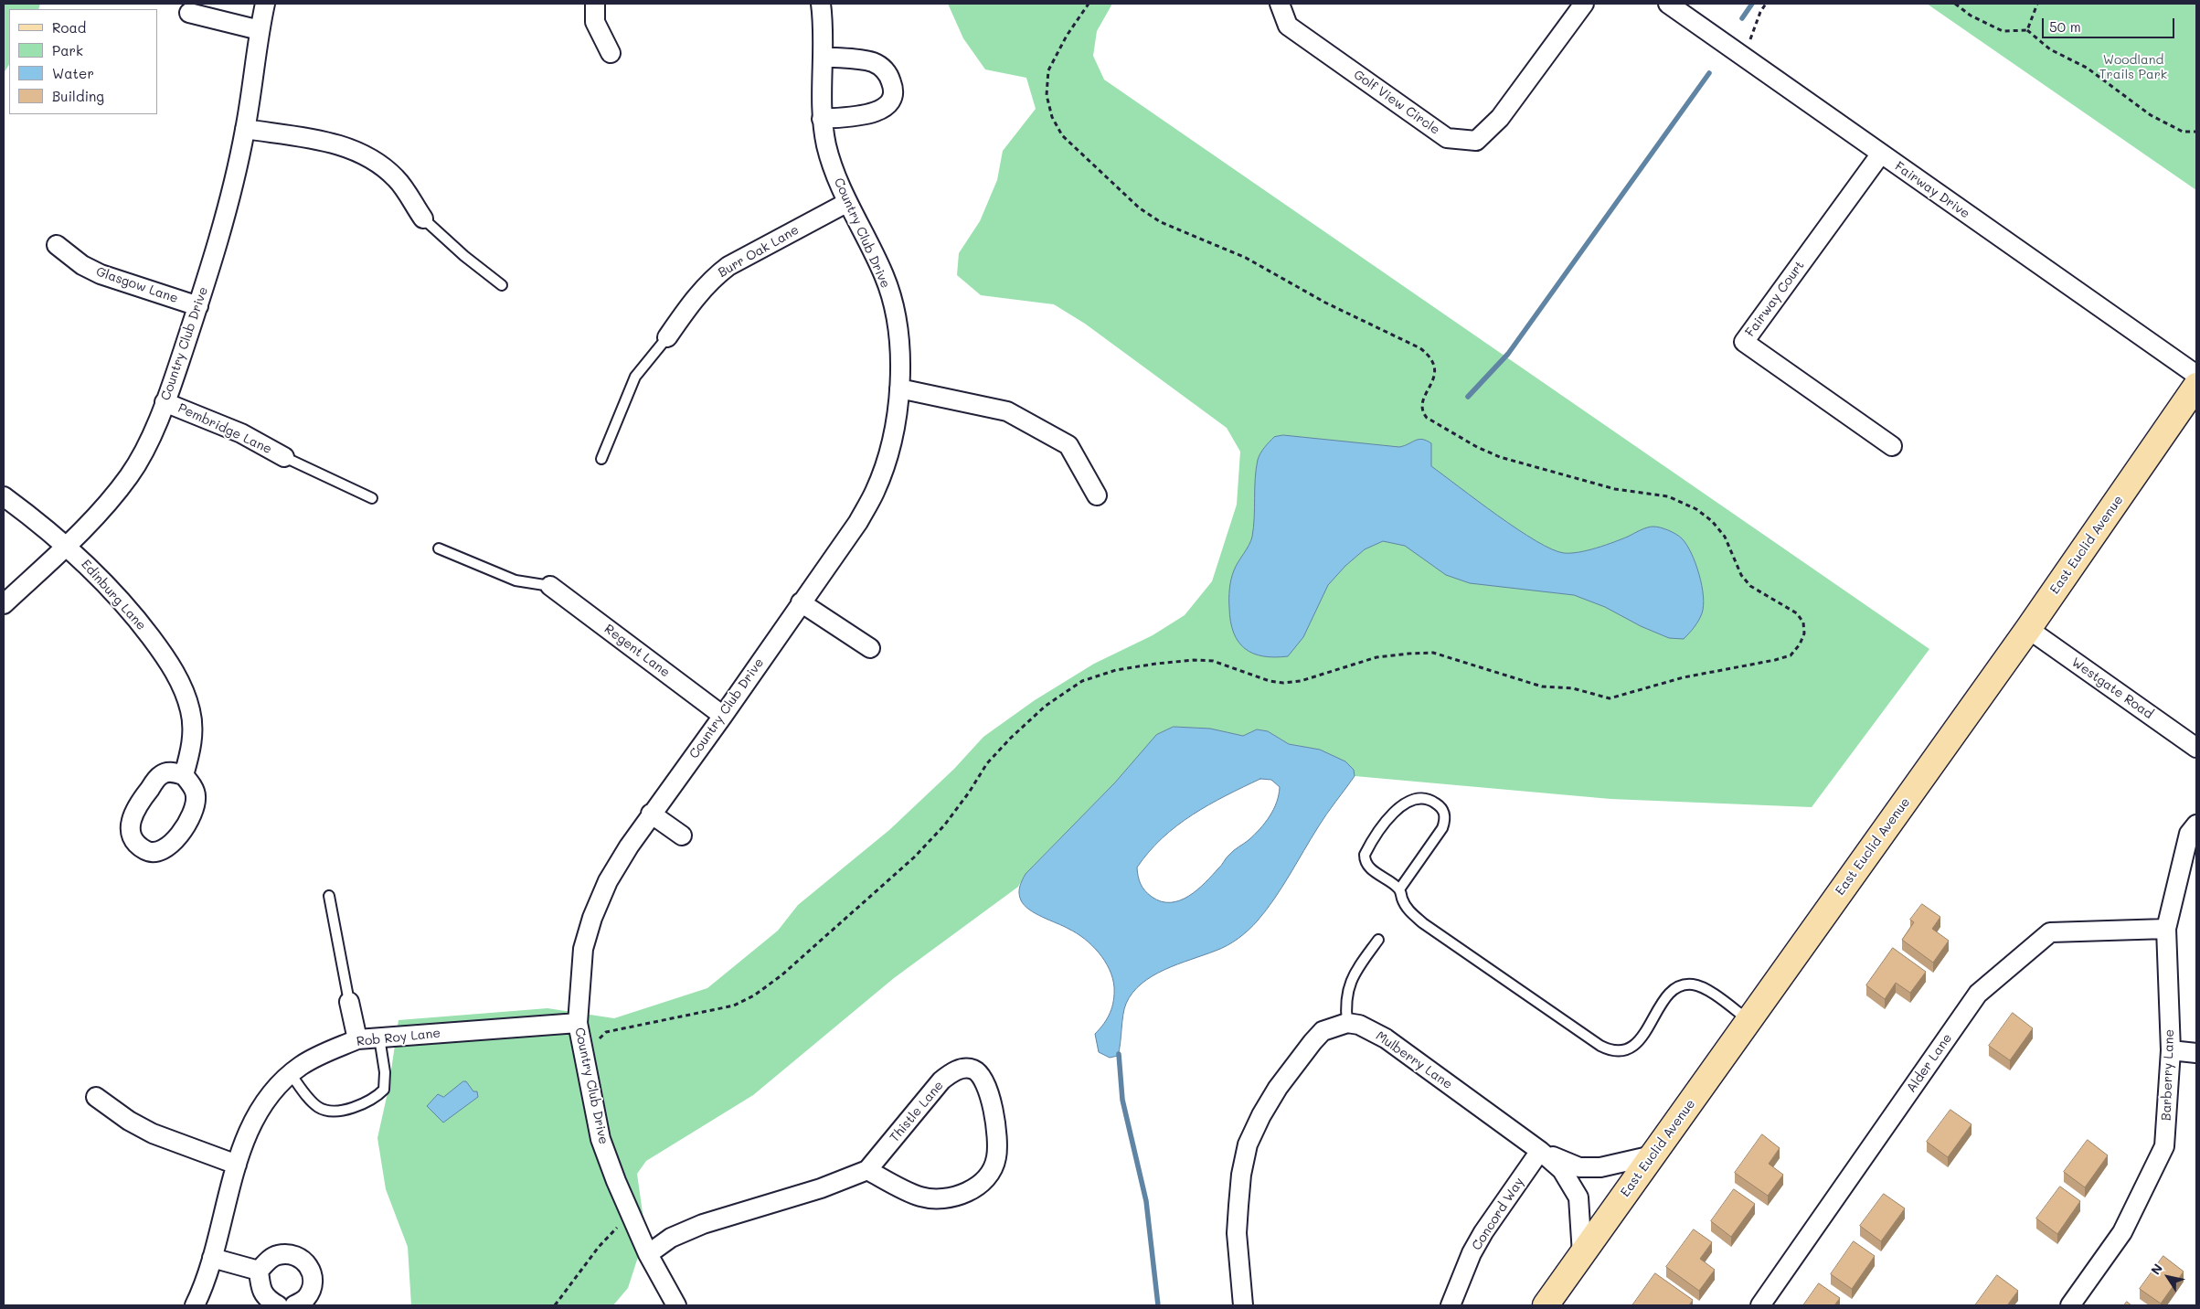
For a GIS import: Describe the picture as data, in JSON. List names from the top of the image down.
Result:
{
  "streets": {
    "main road": ["East Euclid Avenue"],
    "street": [
      "Golf View Circle",
      "Fairway Drive",
      "Country Club Drive",
      "Burr Oak Lane",
      "Glasgow Lane",
      "Fairway Court",
      "Pembridge Lane",
      "Edinburg Lane",
      "Regent Lane",
      "Westgate Road",
      "Rob Roy Lane",
      "Mulberry Lane",
      "Alder Lane",
      "Barberry Lane",
      "Thistle Lane",
      "Concord Way"
    ]
  },
  "crossings": [
    ["Fairway Drive", "Fairway Court"],
    ["Country Club Drive", "Burr Oak Lane"],
    ["Country Club Drive", "Glasgow Lane"],
    ["Country Club Drive", "Pembridge Lane"],
    ["Country Club Drive", "Edinburg Lane"],
    ["Country Club Drive", "Regent Lane"],
    ["Country Club Drive", "Rob Roy Lane"],
    ["Country Club Drive", "Thistle Lane"],
    ["East Euclid Avenue", "Westgate Road"],
    ["East Euclid Avenue", "Mulberry Lane"],
    ["Mulberry Lane", "Concord Way"],
    ["Alder Lane", "Barberry Lane"]
  ],
  "parks": ["Woodland Trails Park"],
  "legend": [
    "Road",
    "Park",
    "Water",
    "Building"
  ],
  "scale_bar": "50 m",
  "north": "top left"
}
